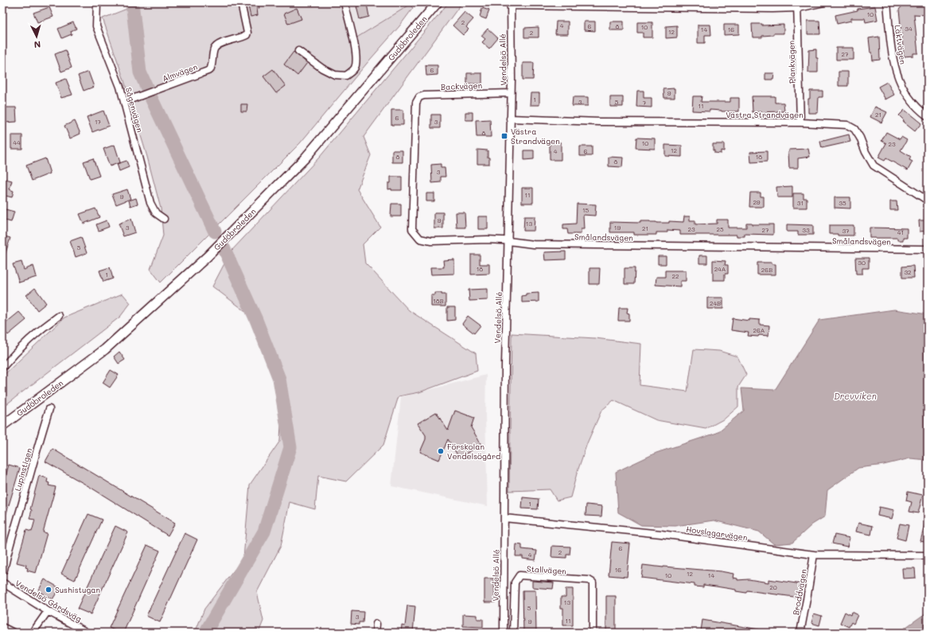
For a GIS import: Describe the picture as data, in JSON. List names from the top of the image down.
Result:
{
  "streets": {
    "main road": ["Gudöbroleden"],
    "street": [
      "Läktvägen",
      "Vendelsö Allé",
      "Plankvägen",
      "Almvägen",
      "Backvägen",
      "Sågenvägen",
      "Västra Strandvägen",
      "Smålandsvägen",
      "Lupinstigen",
      "Hovslagarvägen",
      "Stallvägen",
      "Broddvägen",
      "Vendelsö Gårdsväg"
    ]
  },
  "crossings": [
    ["Vendelsö Allé", "Backvägen"],
    ["Vendelsö Allé", "Västra Strandvägen"],
    ["Vendelsö Allé", "Smålandsvägen"],
    ["Vendelsö Allé", "Hovslagarvägen"],
    ["Plankvägen", "Västra Strandvägen"],
    ["Almvägen", "Sågenvägen"],
    ["Backvägen", "Smålandsvägen"],
    ["Hovslagarvägen", "Broddvägen"]
  ],
  "water": ["Drevviken"],
  "places": {
    "transit": ["Västra Strandvägen"],
    "other": ["Förskolan Vendelsögård", "Sushistugan"]
  },
  "house_numbers": [
    "10",
    "2",
    "4",
    "6",
    "8",
    "10",
    "34",
    "14",
    "16",
    "12",
    "2",
    "27",
    "6",
    "9",
    "1",
    "3",
    "5",
    "7",
    "11",
    "21",
    "6",
    "17",
    "3",
    "8",
    "44",
    "10",
    "23",
    "12",
    "4",
    "6",
    "8",
    "18",
    "8",
    "3",
    "11",
    "9",
    "29",
    "31",
    "35",
    "15",
    "9",
    "13",
    "3",
    "19",
    "21",
    "23",
    "25",
    "27",
    "33",
    "37",
    "41",
    "5",
    "30",
    "18",
    "24A",
    "26B",
    "32",
    "1",
    "22",
    "18B",
    "24B",
    "26A",
    "1",
    "6",
    "2",
    "4",
    "16",
    "12",
    "10",
    "14",
    "20",
    "13",
    "5",
    "3",
    "11",
    "9"
  ],
  "north": "bottom"
}
